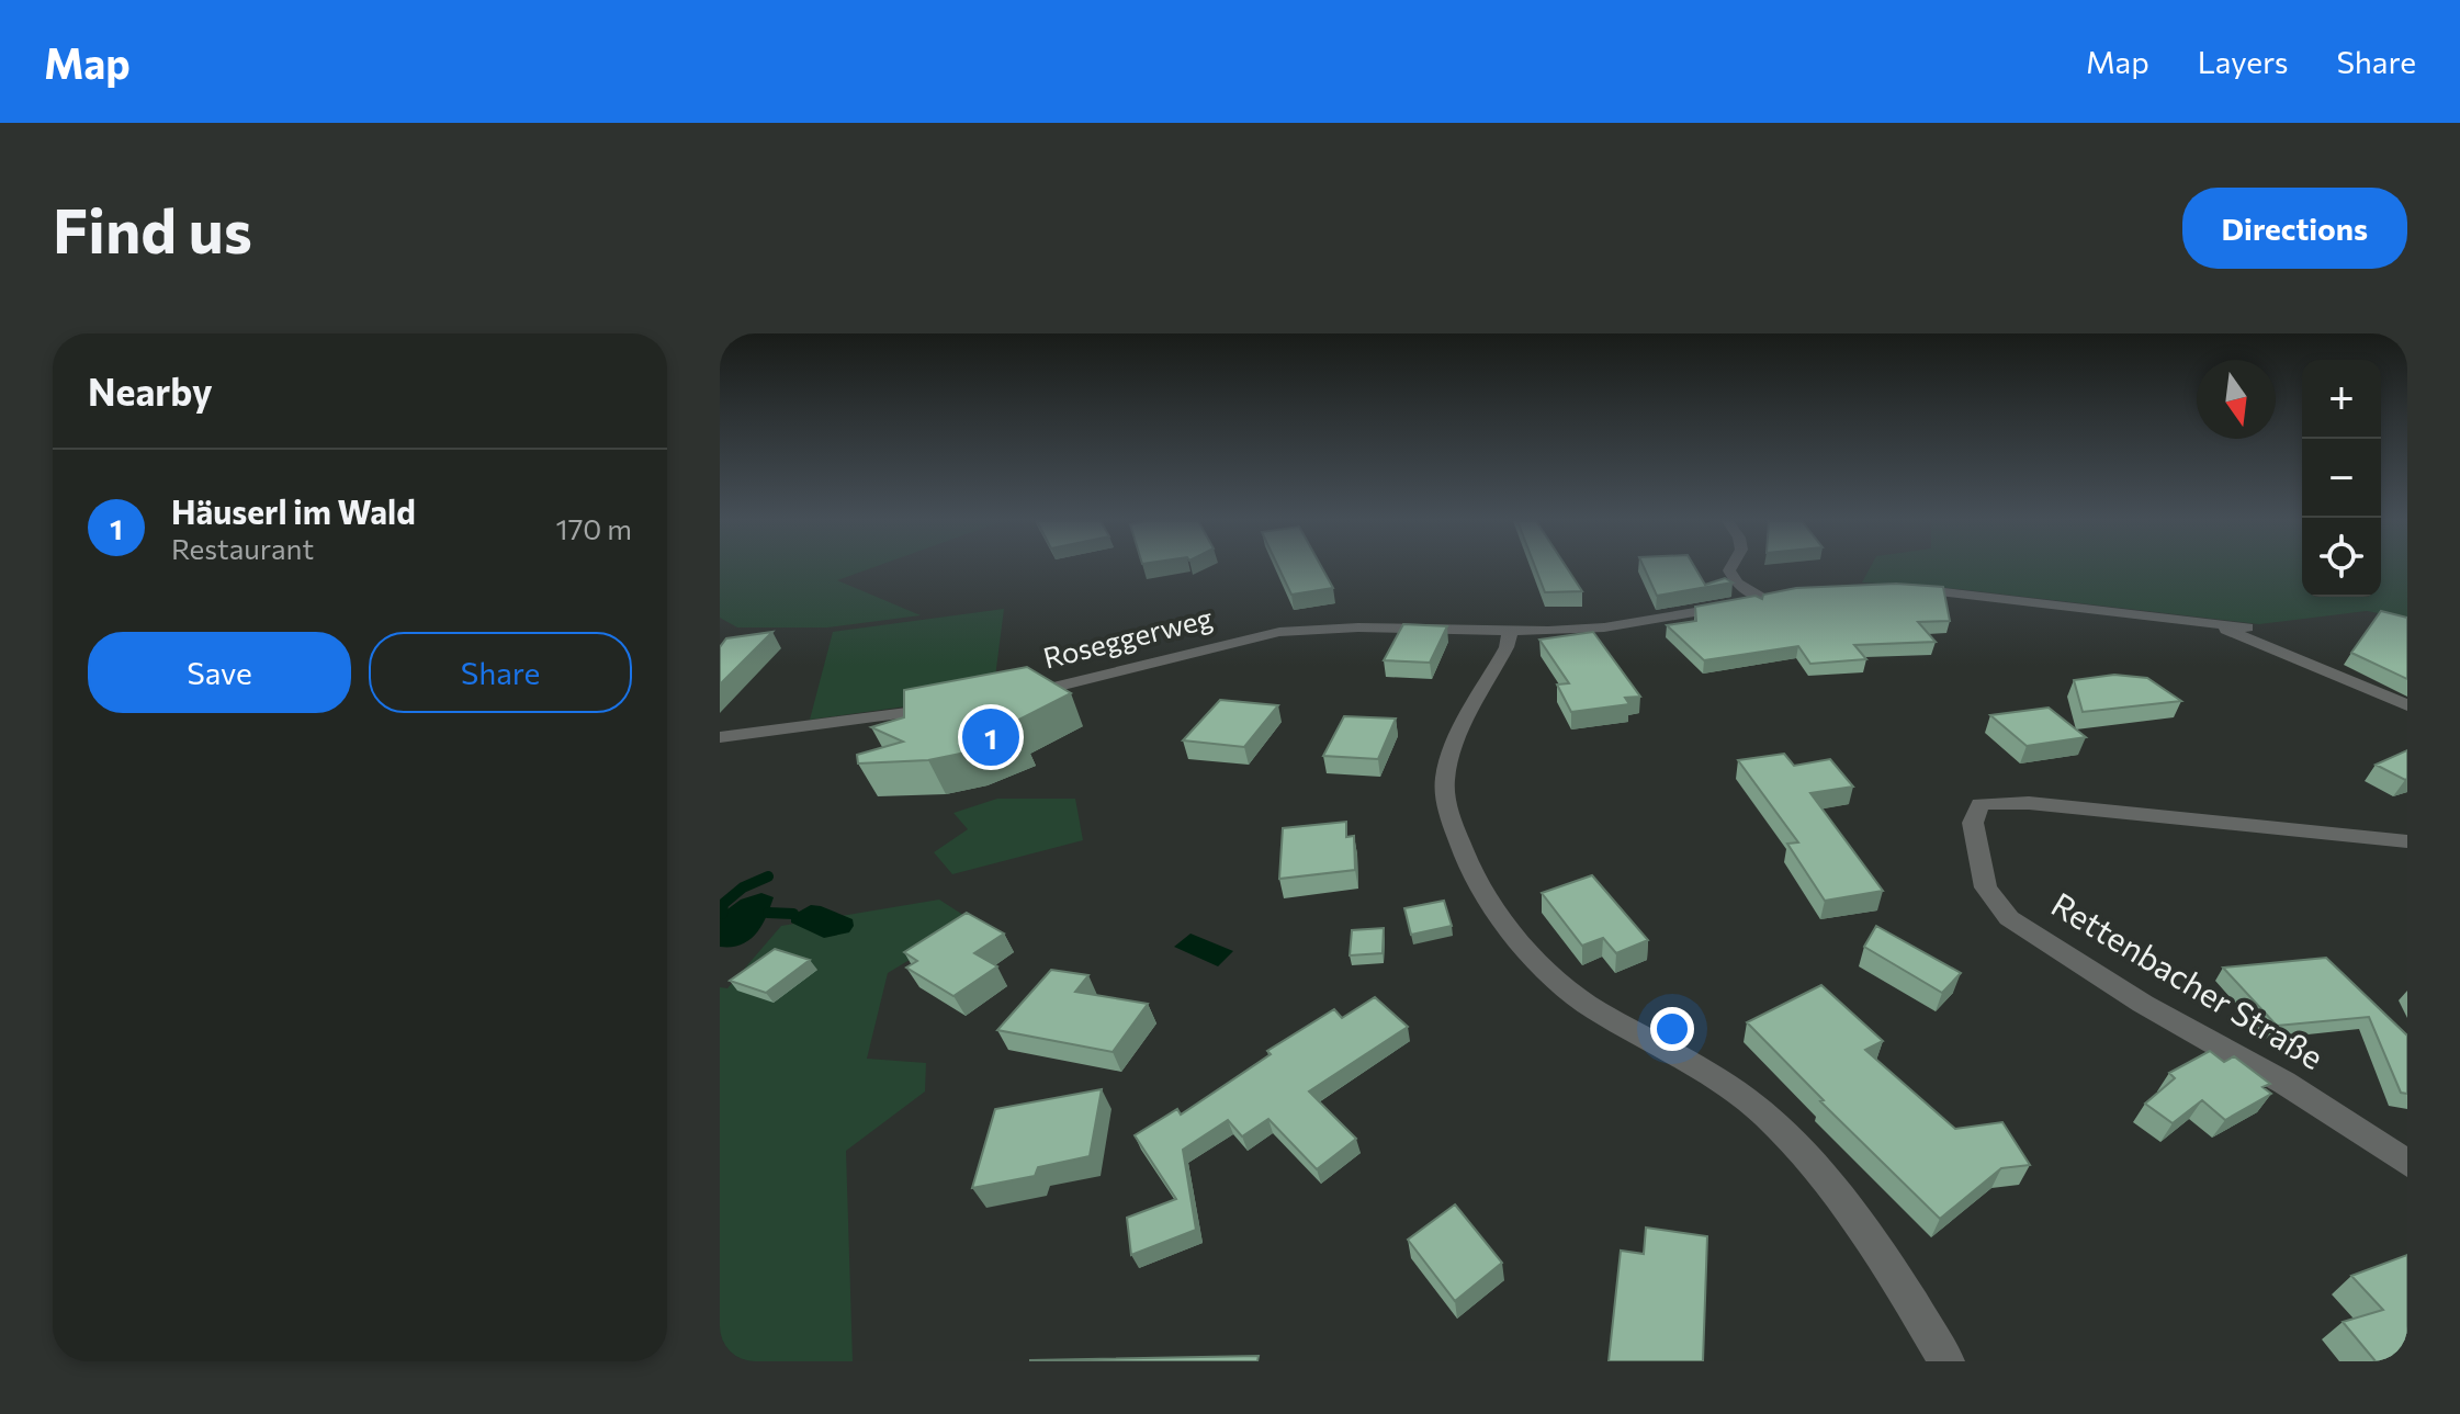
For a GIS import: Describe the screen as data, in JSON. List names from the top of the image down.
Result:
{
  "streets": {
    "street": ["Roseggerweg", "Rettenbacher Straße"]
  },
  "north": "bottom",
  "page": {
    "header": "Map",
    "nav": ["Map", "Layers", "Share"],
    "buttons": [
      "Directions",
      ["Save", "Share"]
    ],
    "title": "Find us",
    "heading": "Nearby",
    "map_buttons": ["+", "−"],
    "list": [
      {
        "mark": "1",
        "name": "Häuserl im Wald",
        "note": "Restaurant",
        "value": "170 m"
      }
    ],
    "pins": "1"
  }
}
